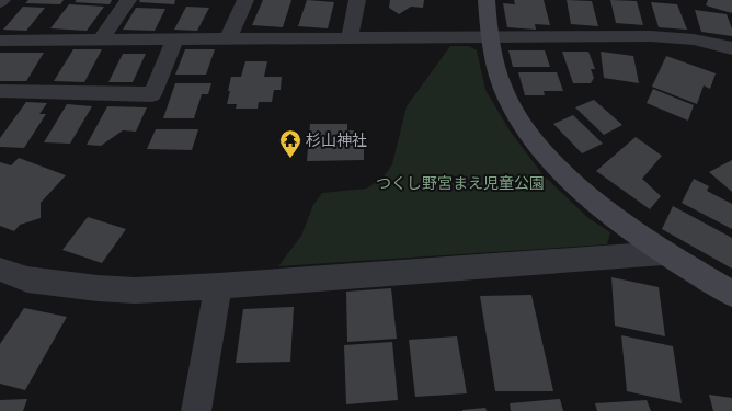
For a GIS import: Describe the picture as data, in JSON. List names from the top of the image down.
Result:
{
  "parks": ["つくし野宮まえ児童公園"],
  "places": {
    "temple": ["杉山神社"]
  }
}
